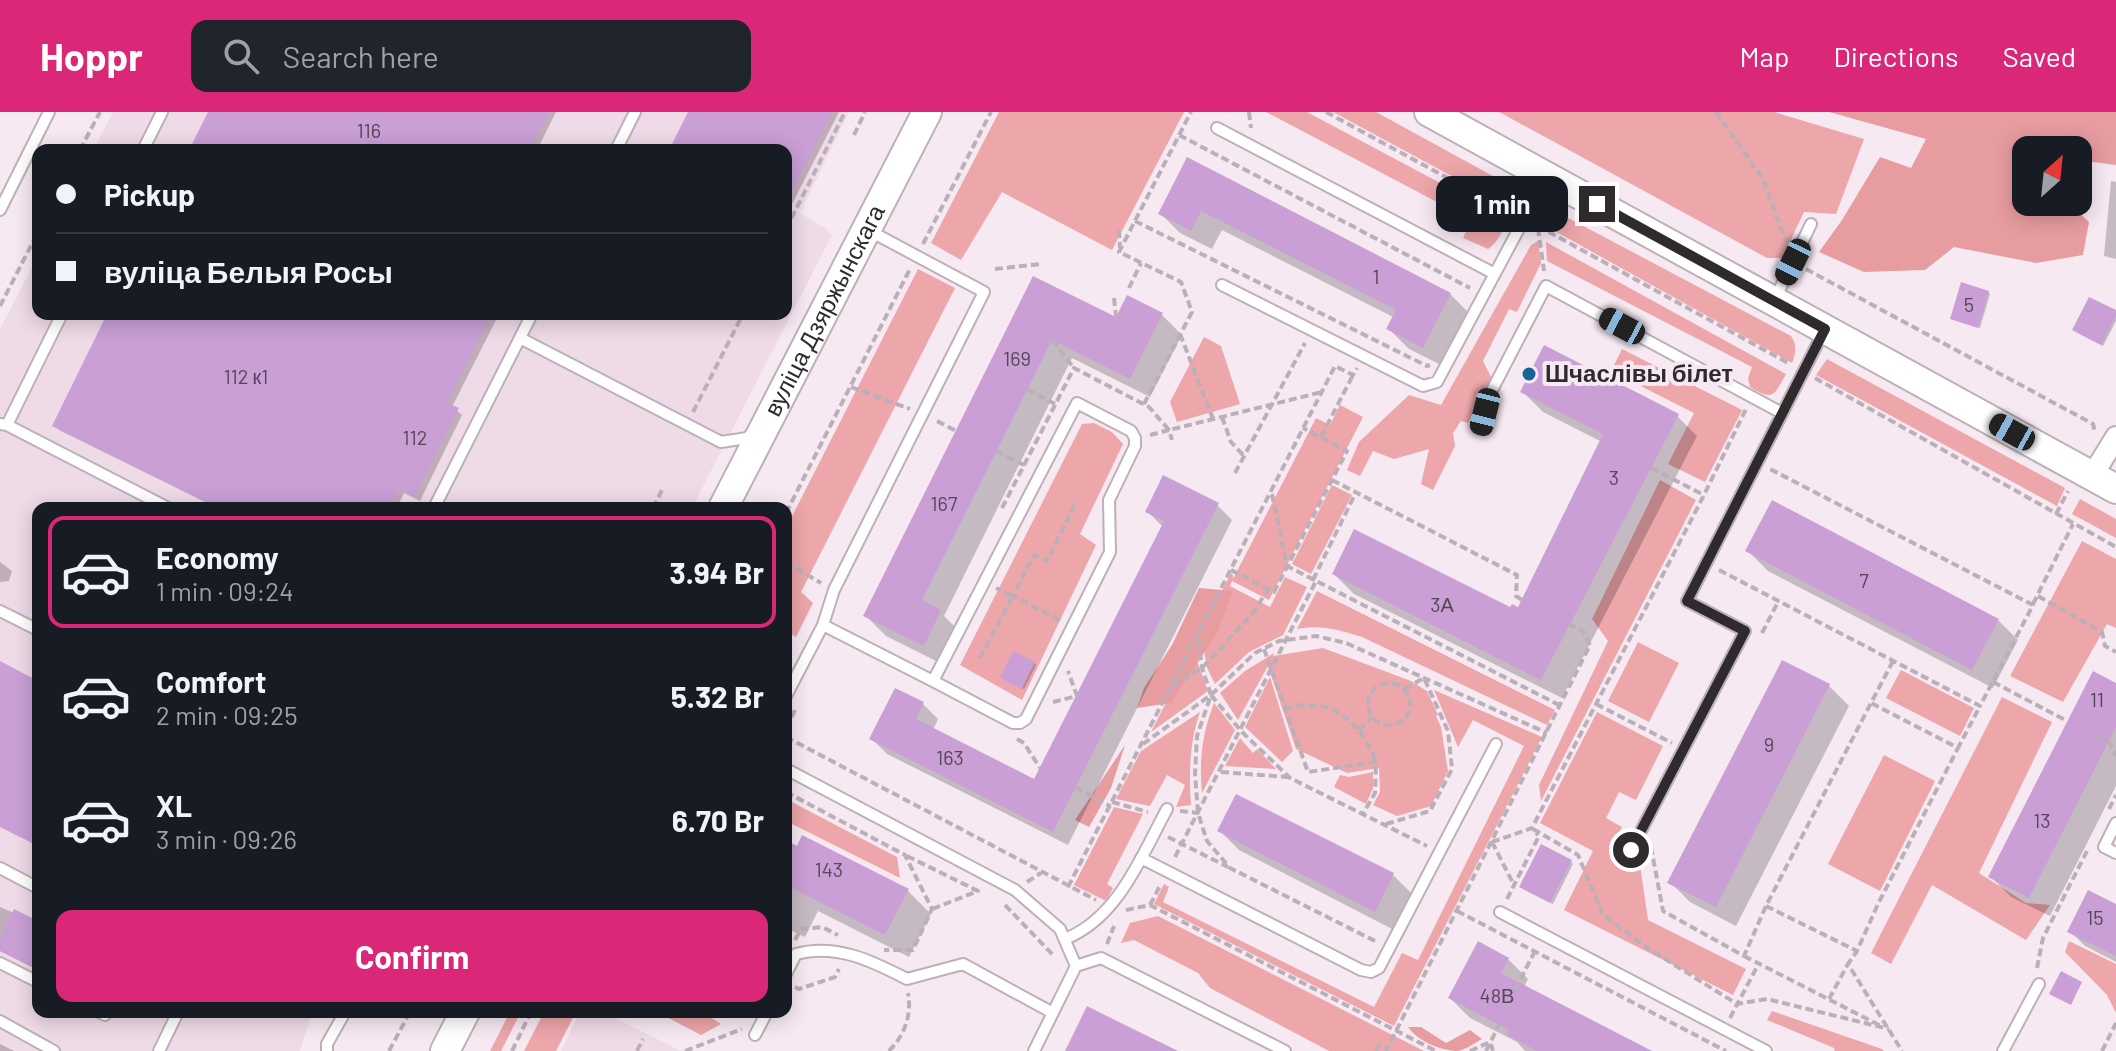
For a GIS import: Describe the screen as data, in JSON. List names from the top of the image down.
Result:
{
  "streets": {
    "main road": ["вуліца Дзяржынскага"]
  },
  "places": ["Шчаслівы білет"],
  "house_numbers": [
    "116",
    "1",
    "5",
    "169",
    "112 к1",
    "112",
    "3",
    "167",
    "7",
    "3А",
    "11",
    "9",
    "163",
    "13",
    "143",
    "15",
    "48В"
  ],
  "north": "top right",
  "page": {
    "header": "Hoppr",
    "search": "Search here",
    "nav": ["Map", "Directions", "Saved"],
    "banner": ["Pickup", "вуліца Белыя Росы"],
    "bubble": "1 min",
    "list": [
      {
        "name": "Economy",
        "note": "1 min · 09:24",
        "value": "3.94 Br"
      },
      {
        "name": "Comfort",
        "note": "2 min · 09:25",
        "value": "5.32 Br"
      },
      {
        "name": "XL",
        "note": "3 min · 09:26",
        "value": "6.70 Br"
      }
    ],
    "buttons": "Confirm"
  }
}
